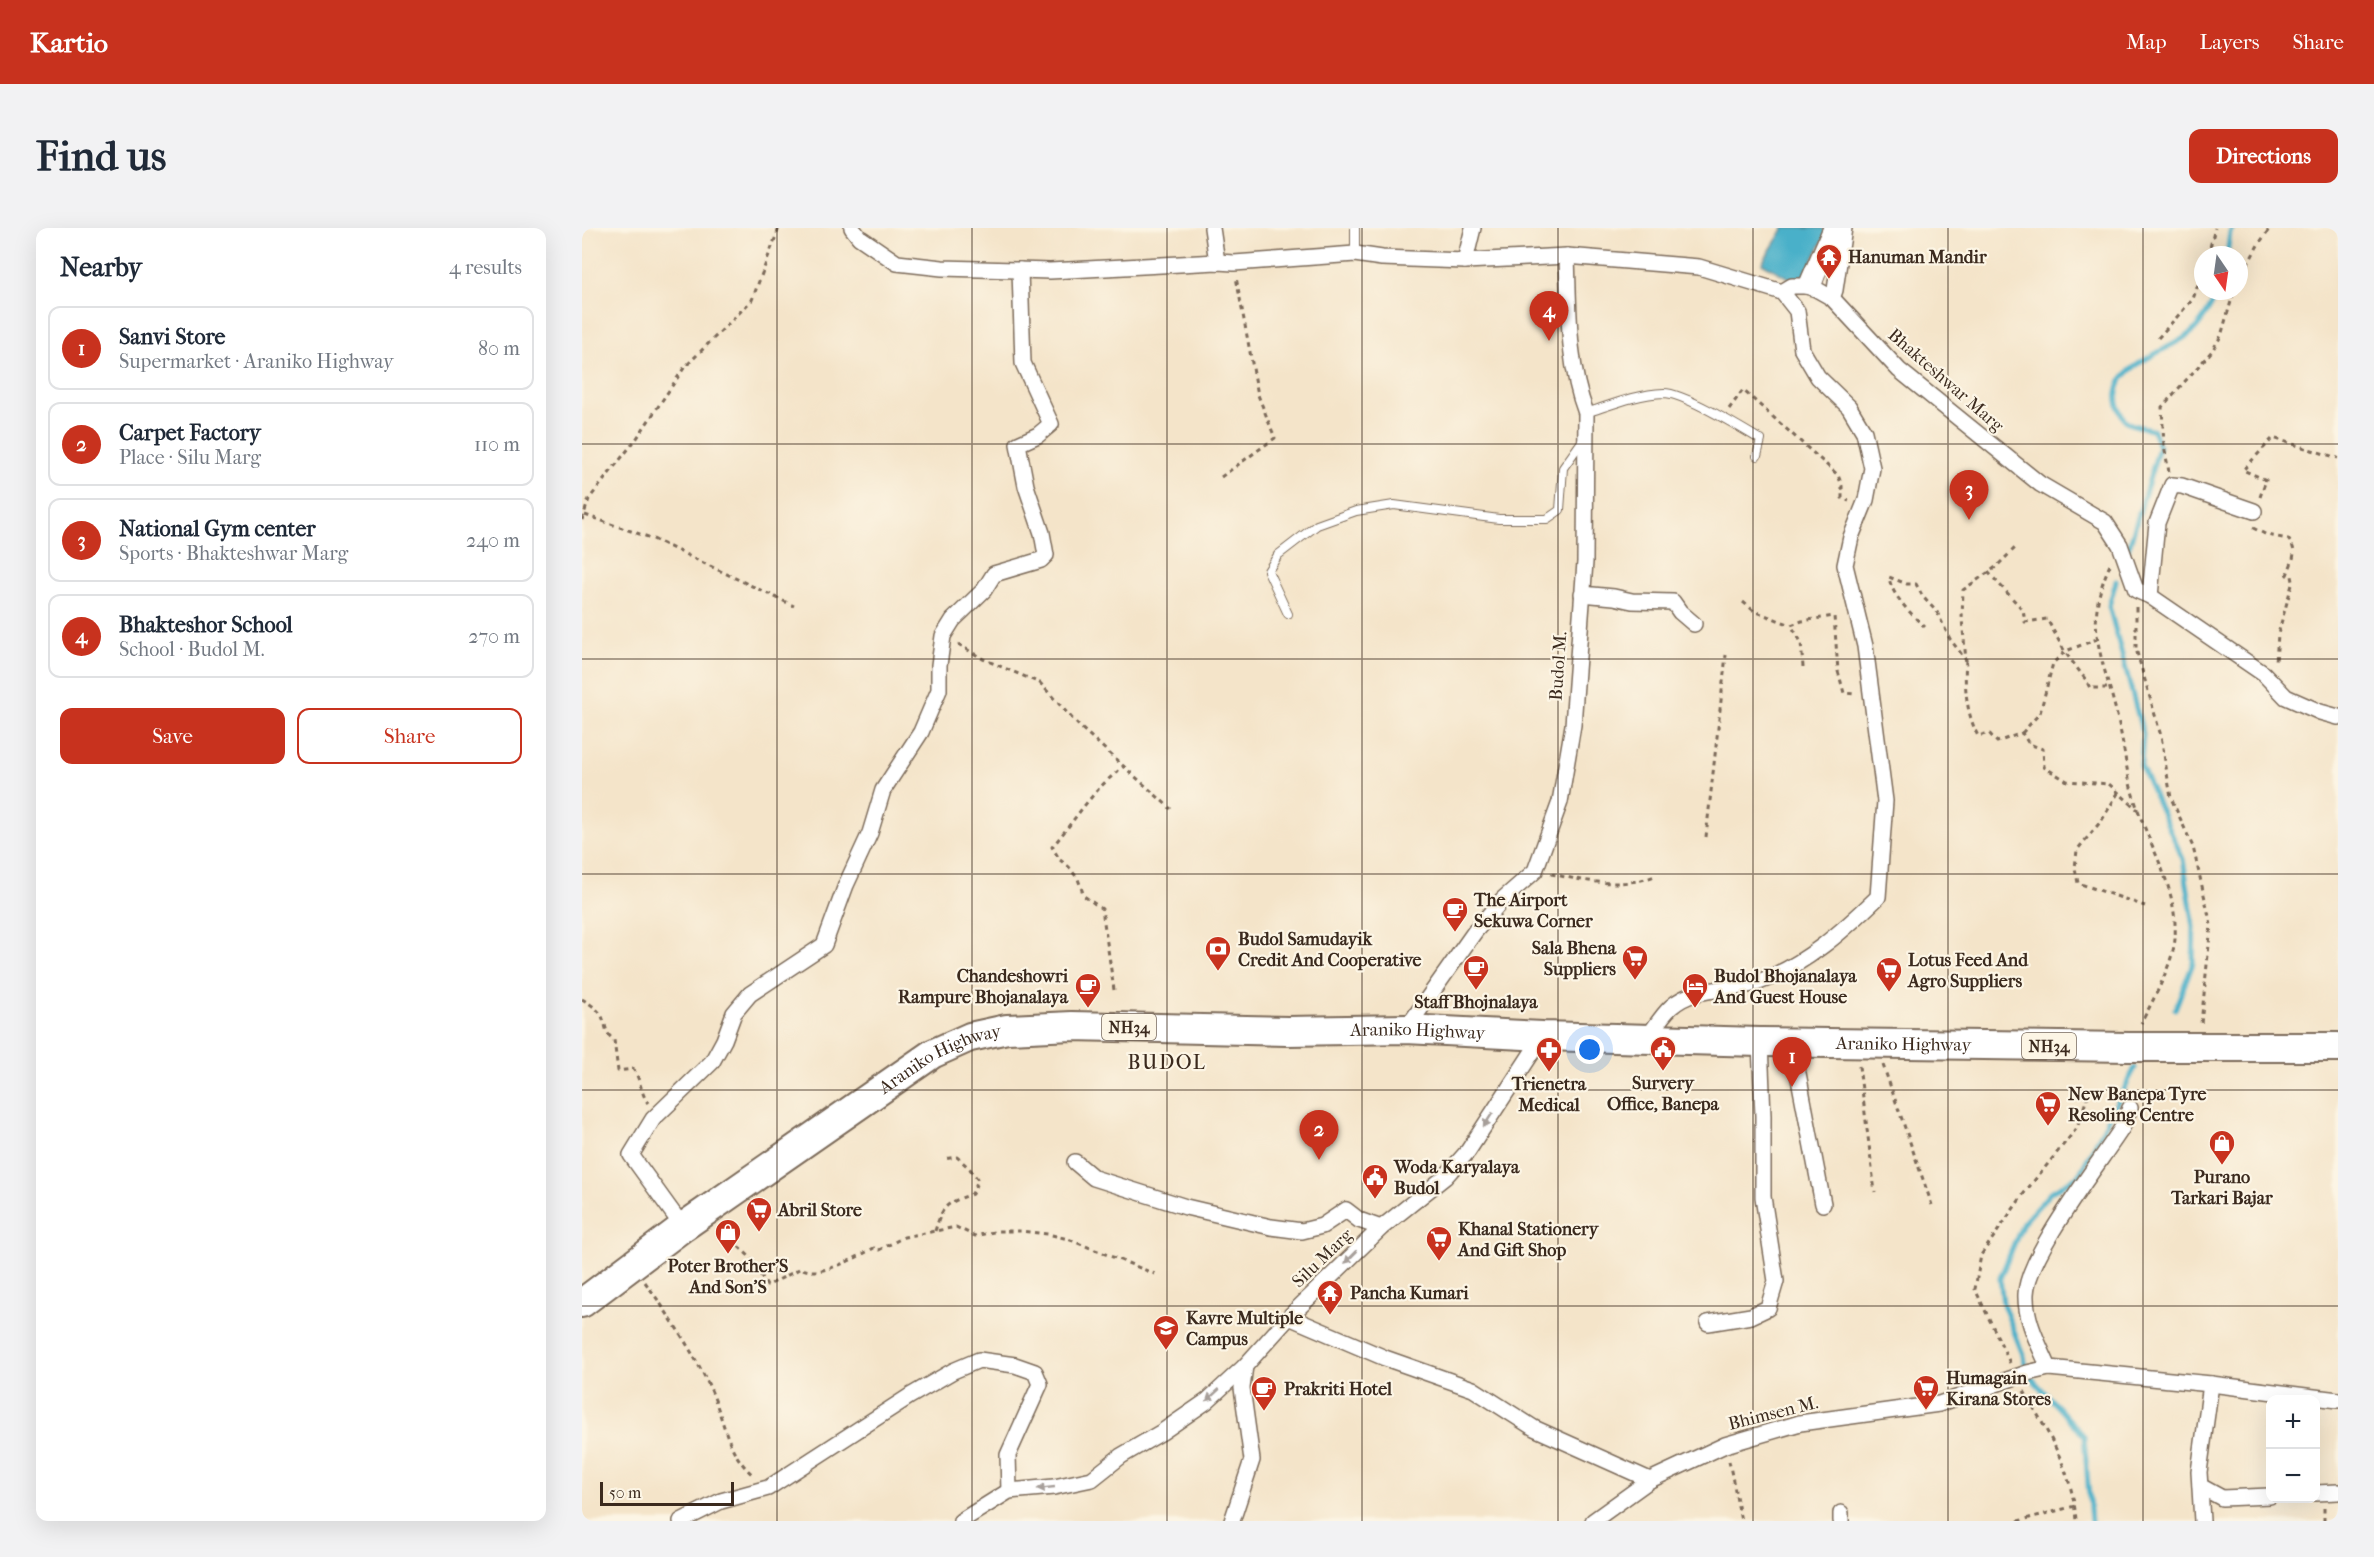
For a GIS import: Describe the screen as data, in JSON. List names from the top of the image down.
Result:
{
  "streets": {
    "highway": ["NH34", "Araniko Highway"],
    "street": [
      "Bhakteshwar Marg",
      "Budol M.",
      "Silu Marg",
      "Bhimsen M."
    ]
  },
  "crossings": [
    ["Budol M.", "Araniko Highway"],
    ["Araniko Highway", "Silu Marg"]
  ],
  "one_way": ["Silu Marg"],
  "districts": ["BUDOL"],
  "places": {
    "temple": ["Hanuman Mandir", "Pancha Kumari"],
    "cafe": [
      "The Airport Sekuwa Corner",
      "Staff Bhojnalaya",
      "Chandeshowri Rampure Bhojanalaya",
      "Prakriti Hotel"
    ],
    "bank": ["Budol Samudayik Credit And Cooperative"],
    "supermarket": [
      "Sala Bhena Suppliers",
      "Lotus Feed And Agro Suppliers",
      "New Banepa Tyre Resoling Centre",
      "Abril Store",
      "Khanal Stationery And Gift Shop",
      "Humagain Kirana Stores"
    ],
    "hotel": ["Budol Bhojanalaya And Guest House"],
    "public building": ["Survery Office, Banepa", "Woda Karyalaya Budol"],
    "pharmacy": ["Trienetra Medical"],
    "shop": ["Purano Tarkari Bajar", "Poter Brother'S And Son'S"],
    "school or university": ["Kavre Multiple Campus"]
  },
  "scale_bar": "50 m",
  "north": "bottom",
  "page": {
    "header": "Kartio",
    "nav": ["Map", "Layers", "Share"],
    "buttons": [
      "Directions",
      ["Save", "Share"]
    ],
    "title": "Find us",
    "heading": ["Nearby", "4 results"],
    "pins": [
      "4",
      "3",
      "1",
      "2"
    ],
    "list": [
      {
        "mark": "1",
        "name": "Sanvi Store",
        "note": "Supermarket · Araniko Highway",
        "value": "80 m"
      },
      {
        "mark": "2",
        "name": "Carpet Factory",
        "note": "Place · Silu Marg",
        "value": "110 m"
      },
      {
        "mark": "3",
        "name": "National Gym center",
        "note": "Sports · Bhakteshwar Marg",
        "value": "240 m"
      },
      {
        "mark": "4",
        "name": "Bhakteshor School",
        "note": "School · Budol M.",
        "value": "270 m"
      }
    ],
    "map_buttons": ["+", "−"],
    "scale": "50 m"
  }
}
